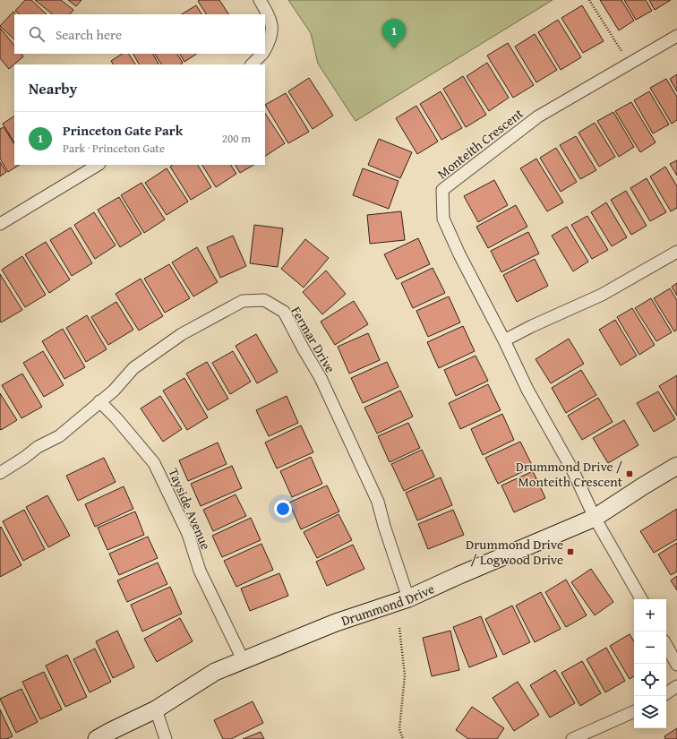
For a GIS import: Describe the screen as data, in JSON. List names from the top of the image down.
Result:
{
  "streets": {
    "street": [
      "Monteith Crescent",
      "Fermar Drive",
      "Tayside Avenue",
      "Drummond Drive"
    ]
  },
  "crossings": [
    ["Monteith Crescent", "Drummond Drive"],
    ["Fermar Drive", "Tayside Avenue"],
    ["Fermar Drive", "Drummond Drive"],
    ["Tayside Avenue", "Drummond Drive"]
  ],
  "places": {
    "transit": ["Drummond Drive / Monteith Crescent", "Drummond Drive / Logwood Drive"]
  },
  "page": {
    "search": "Search here",
    "pins": "1",
    "heading": "Nearby",
    "list": [
      {
        "mark": "1",
        "name": "Princeton Gate Park",
        "note": "Park · Princeton Gate",
        "value": "200 m"
      }
    ],
    "map_buttons": ["+", "−"]
  }
}
